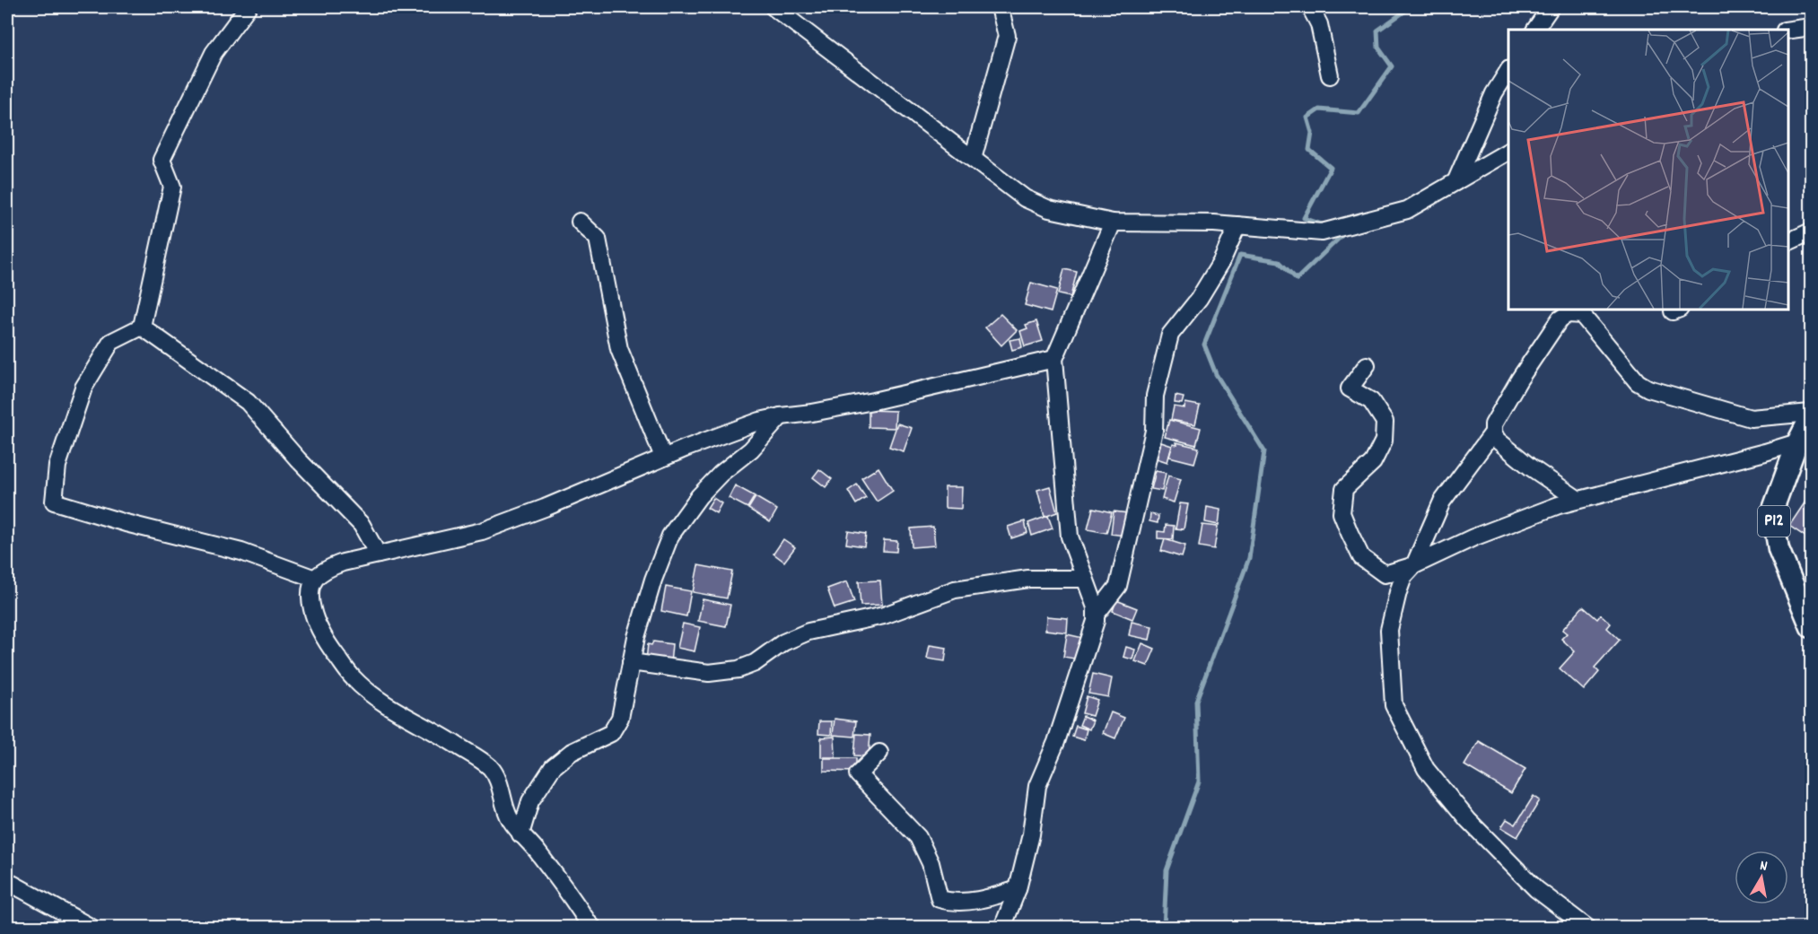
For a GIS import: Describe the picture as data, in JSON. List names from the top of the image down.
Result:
{
  "streets": {
    "main road": ["P12"]
  },
  "north": "top"
}
